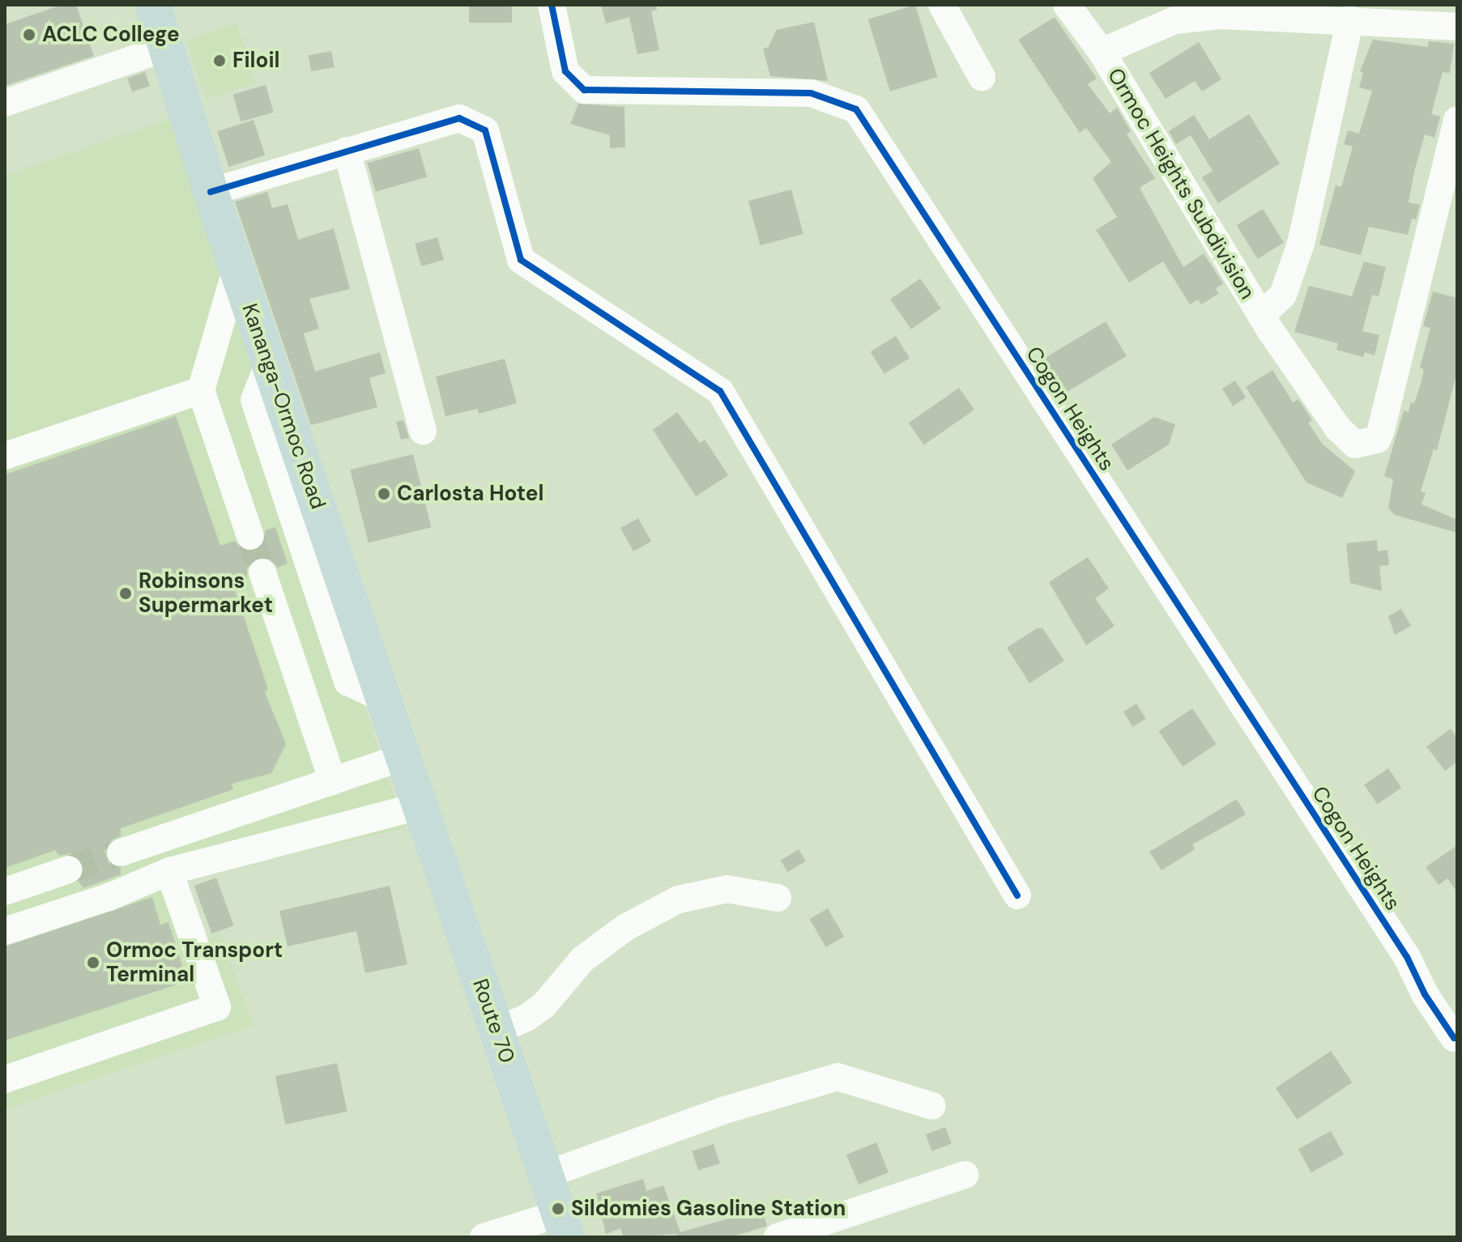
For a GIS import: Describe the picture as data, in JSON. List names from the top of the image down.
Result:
{
  "streets": {
    "highway": ["Kananga-Ormoc Road", "Route 70"],
    "street": ["Ormoc Heights Subdivision", "Cogon Heights"]
  },
  "crossings": [
    ["Kananga-Ormoc Road", "Route 70"]
  ],
  "places": [
    "ACLC College",
    "Filoil",
    "Carlosta Hotel",
    "Robinsons Supermarket",
    "Ormoc Transport Terminal",
    "Sildomies Gasoline Station"
  ]
}
